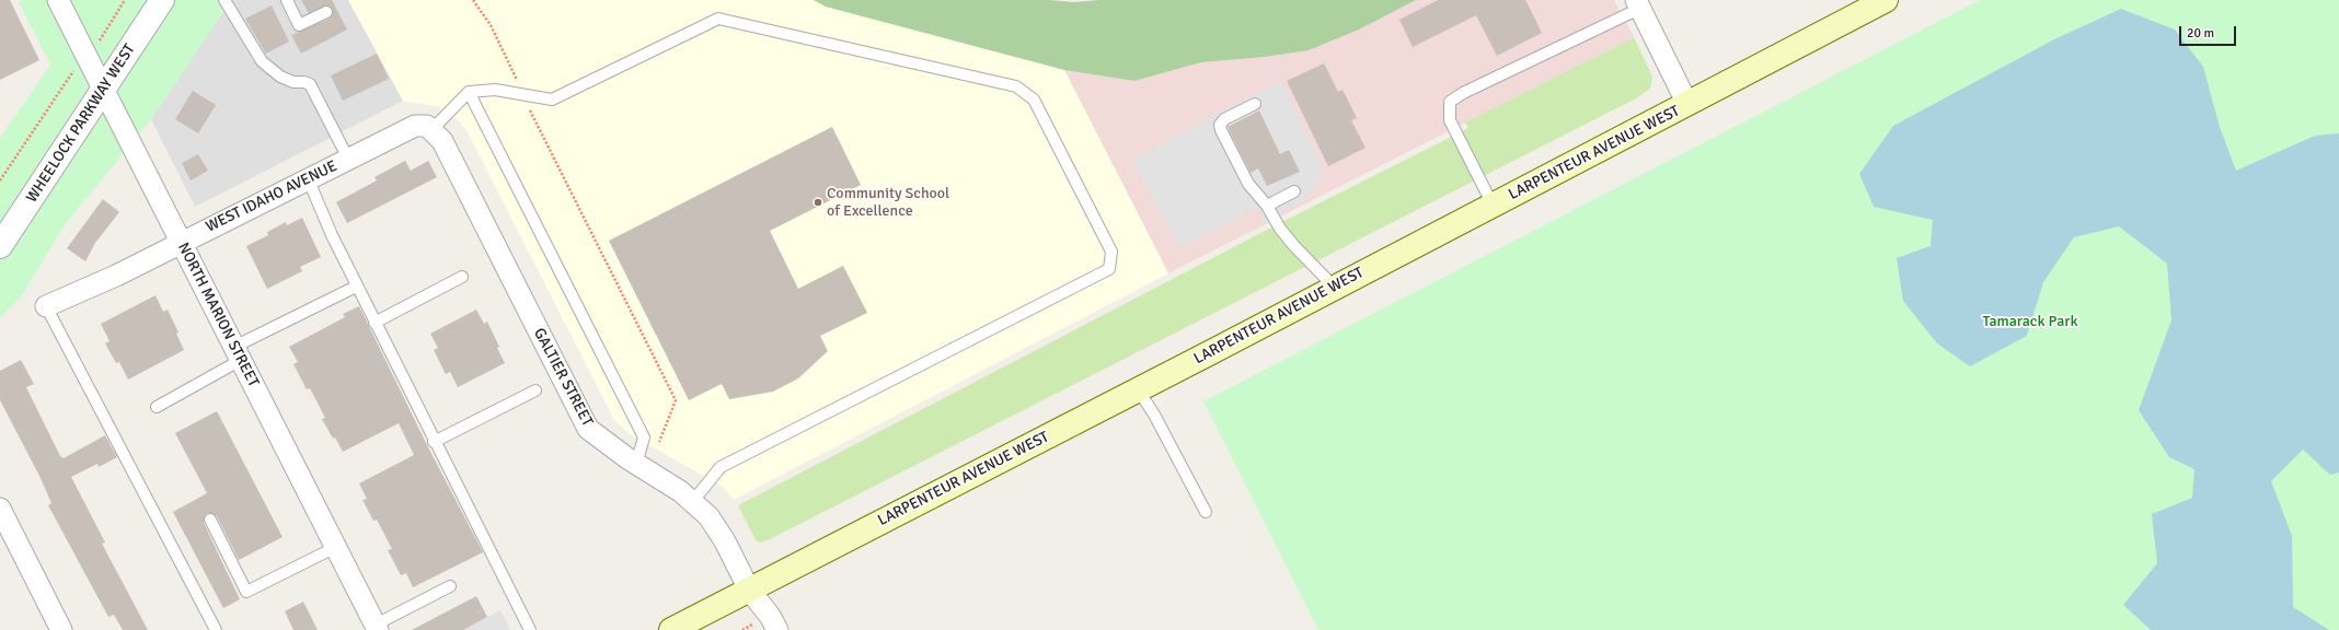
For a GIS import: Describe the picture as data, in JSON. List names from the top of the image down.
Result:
{
  "streets": {
    "main road": ["LARPENTEUR AVENUE WEST"],
    "street": [
      "WHEELOCK PARKWAY WEST",
      "WEST IDAHO AVENUE",
      "NORTH MARION STREET",
      "GALTIER STREET"
    ]
  },
  "crossings": [
    ["WHEELOCK PARKWAY WEST", "NORTH MARION STREET"],
    ["LARPENTEUR AVENUE WEST", "GALTIER STREET"],
    ["WEST IDAHO AVENUE", "NORTH MARION STREET"],
    ["WEST IDAHO AVENUE", "GALTIER STREET"]
  ],
  "parks": ["Tamarack Park"],
  "places": ["Community School of Excellence"],
  "scale_bar": "20 m"
}
